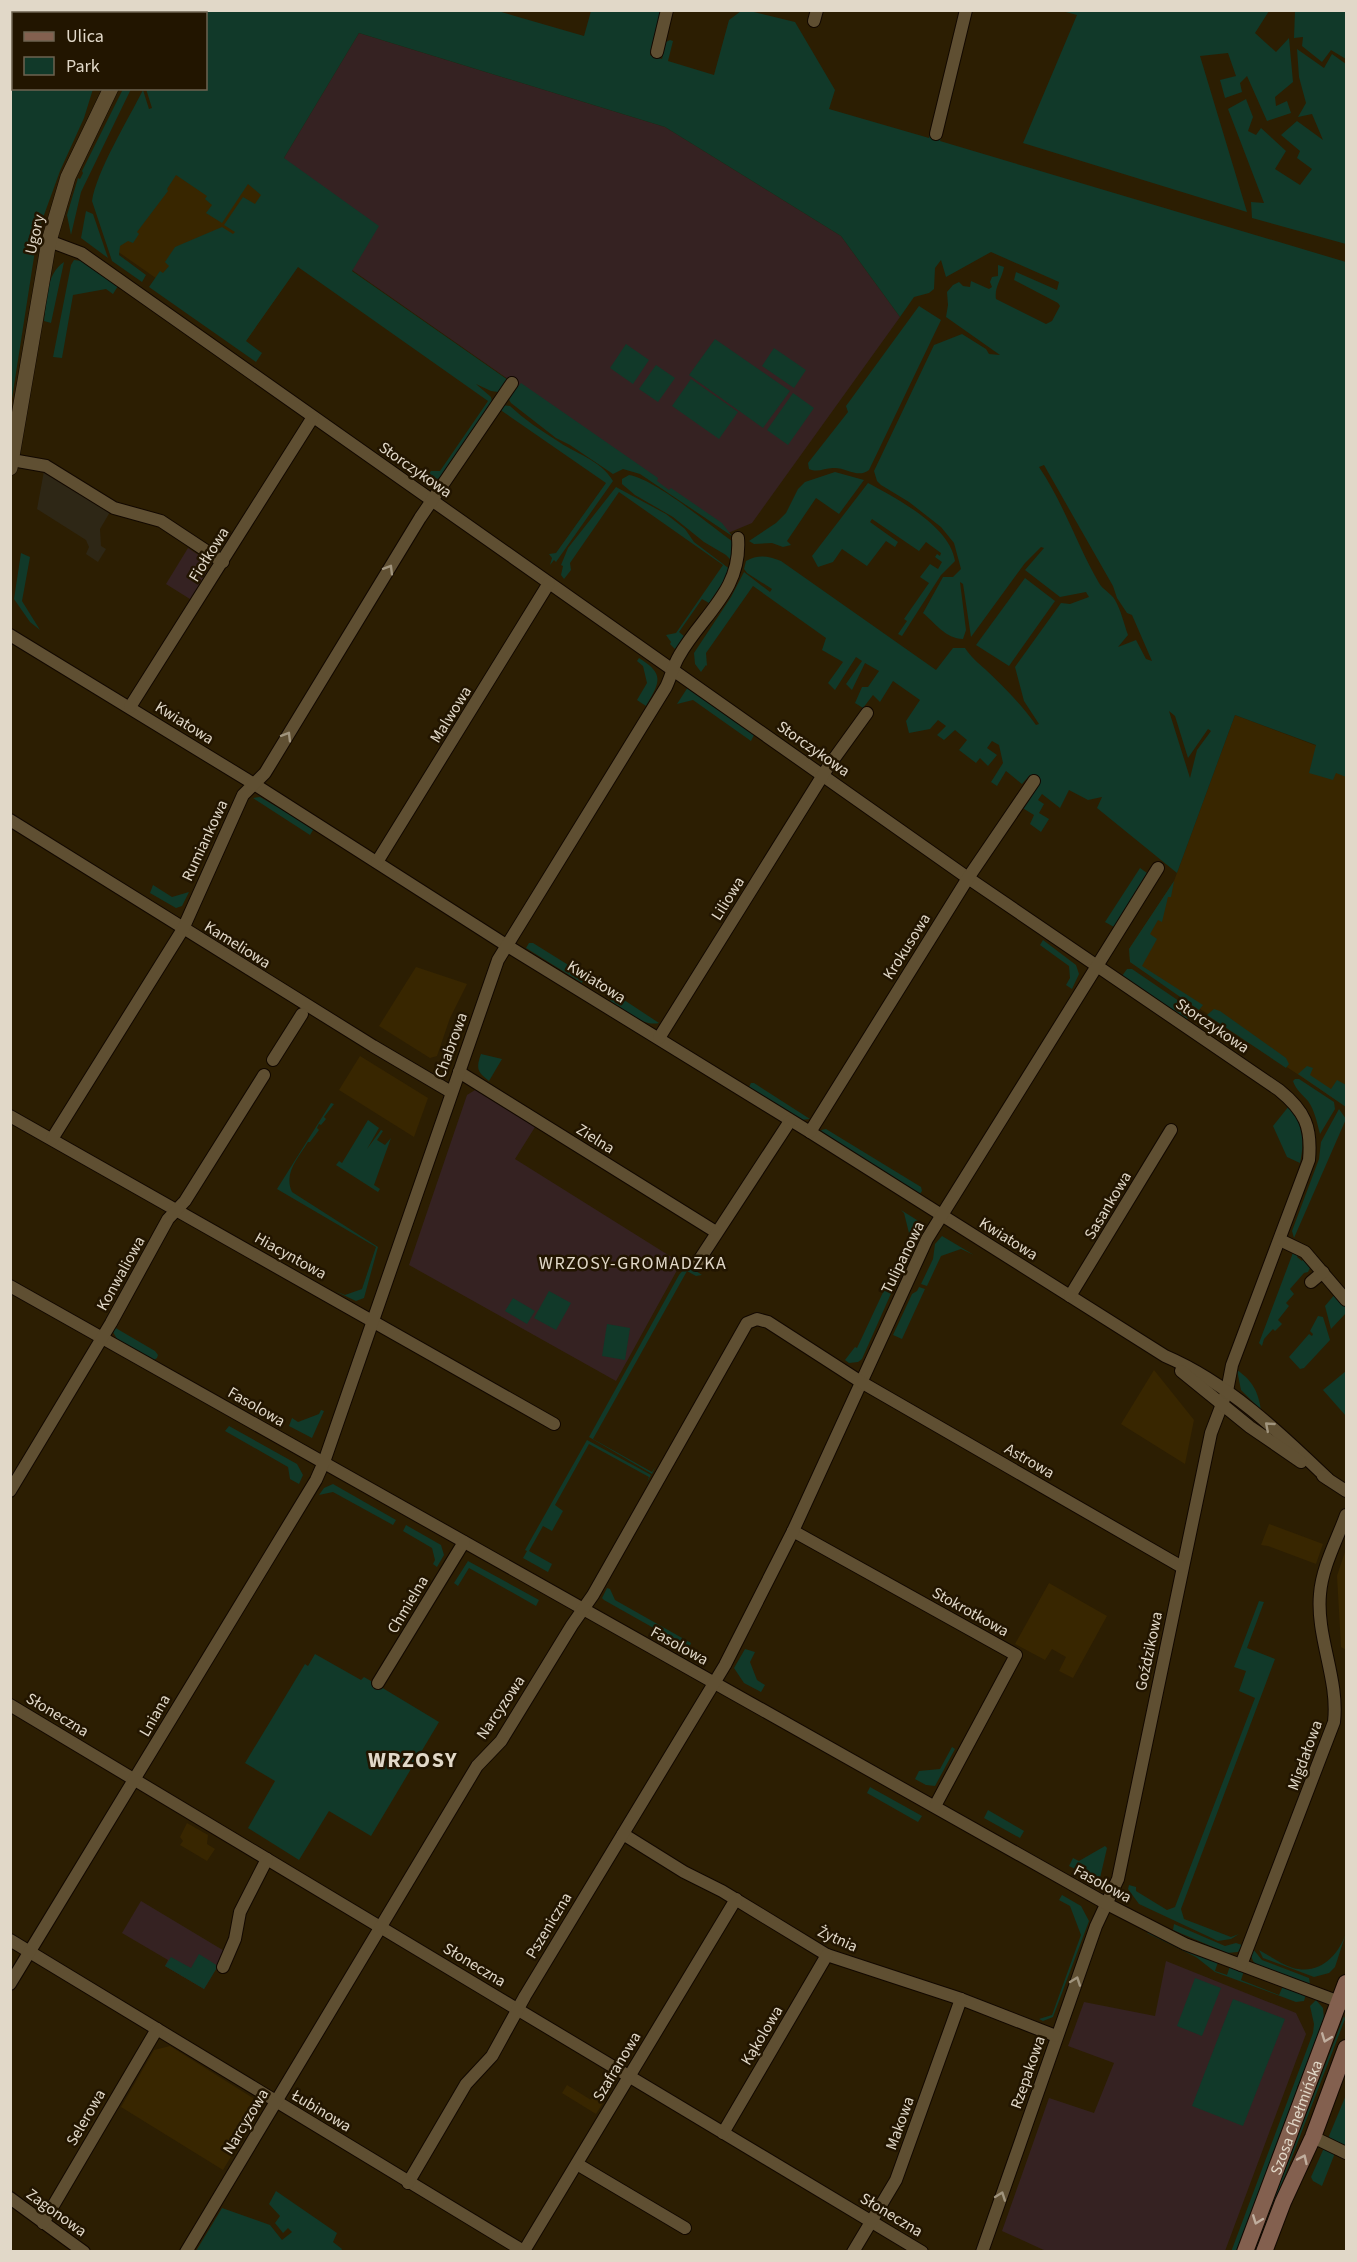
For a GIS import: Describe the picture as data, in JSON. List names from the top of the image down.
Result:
{
  "streets": {
    "main road": ["Szosa Chełmińska"],
    "street": [
      "Ugory",
      "Storczykowa",
      "Fiołkowa",
      "Malwowa",
      "Kwiatowa",
      "Rumiankowa",
      "Liliowa",
      "Kameliowa",
      "Krokusowa",
      "Chabrowa",
      "Zielna",
      "Sasankowa",
      "Hiacyntowa",
      "Tulipanowa",
      "Konwaliowa",
      "Fasolowa",
      "Astrowa",
      "Chmielna",
      "Stokrotkowa",
      "Goździkowa",
      "Narcyzowa",
      "Słoneczna",
      "Lniana",
      "Migdałowa",
      "Pszeniczna",
      "Żytnia",
      "Kąkolowa",
      "Szafranowa",
      "Rzepakowa",
      "Łubinowa",
      "Selerowa",
      "Makowa",
      "Zagonowa"
    ]
  },
  "crossings": [
    ["Ugory", "Storczykowa"],
    ["Storczykowa", "Fiołkowa"],
    ["Storczykowa", "Malwowa"],
    ["Storczykowa", "Kwiatowa"],
    ["Storczykowa", "Rumiankowa"],
    ["Storczykowa", "Liliowa"],
    ["Storczykowa", "Krokusowa"],
    ["Storczykowa", "Chabrowa"],
    ["Storczykowa", "Tulipanowa"],
    ["Storczykowa", "Goździkowa"],
    ["Fiołkowa", "Kwiatowa"],
    ["Malwowa", "Kwiatowa"],
    ["Kwiatowa", "Rumiankowa"],
    ["Kwiatowa", "Liliowa"],
    ["Kwiatowa", "Krokusowa"],
    ["Kwiatowa", "Chabrowa"],
    ["Kwiatowa", "Sasankowa"],
    ["Kwiatowa", "Tulipanowa"],
    ["Kwiatowa", "Goździkowa"],
    ["Rumiankowa", "Kameliowa"],
    ["Rumiankowa", "Hiacyntowa"],
    ["Kameliowa", "Chabrowa"],
    ["Chabrowa", "Zielna"],
    ["Chabrowa", "Hiacyntowa"],
    ["Chabrowa", "Fasolowa"],
    ["Chabrowa", "Lniana"],
    ["Hiacyntowa", "Konwaliowa"],
    ["Tulipanowa", "Fasolowa"],
    ["Tulipanowa", "Astrowa"],
    ["Tulipanowa", "Stokrotkowa"],
    ["Tulipanowa", "Narcyzowa"],
    ["Tulipanowa", "Pszeniczna"],
    ["Konwaliowa", "Fasolowa"],
    ["Fasolowa", "Chmielna"],
    ["Fasolowa", "Stokrotkowa"],
    ["Fasolowa", "Goździkowa"],
    ["Fasolowa", "Narcyzowa"],
    ["Fasolowa", "Lniana"],
    ["Fasolowa", "Migdałowa"],
    ["Fasolowa", "Pszeniczna"],
    ["Fasolowa", "Rzepakowa"],
    ["Fasolowa", "Szosa Chełmińska"],
    ["Astrowa", "Goździkowa"],
    ["Astrowa", "Narcyzowa"],
    ["Goździkowa", "Rzepakowa"],
    ["Narcyzowa", "Słoneczna"],
    ["Narcyzowa", "Łubinowa"],
    ["Słoneczna", "Lniana"],
    ["Słoneczna", "Pszeniczna"],
    ["Słoneczna", "Kąkolowa"],
    ["Słoneczna", "Szafranowa"],
    ["Słoneczna", "Makowa"],
    ["Lniana", "Łubinowa"],
    ["Pszeniczna", "Żytnia"],
    ["Pszeniczna", "Łubinowa"],
    ["Żytnia", "Kąkolowa"],
    ["Żytnia", "Szafranowa"],
    ["Żytnia", "Rzepakowa"],
    ["Żytnia", "Makowa"],
    ["Szafranowa", "Łubinowa"],
    ["Łubinowa", "Selerowa"],
    ["Selerowa", "Zagonowa"]
  ],
  "one_way": ["Rumiankowa", "Rzepakowa"],
  "districts": ["WRZOSY-GROMADZKA", "WRZOSY"],
  "legend": ["Ulica", "Park"]
}
